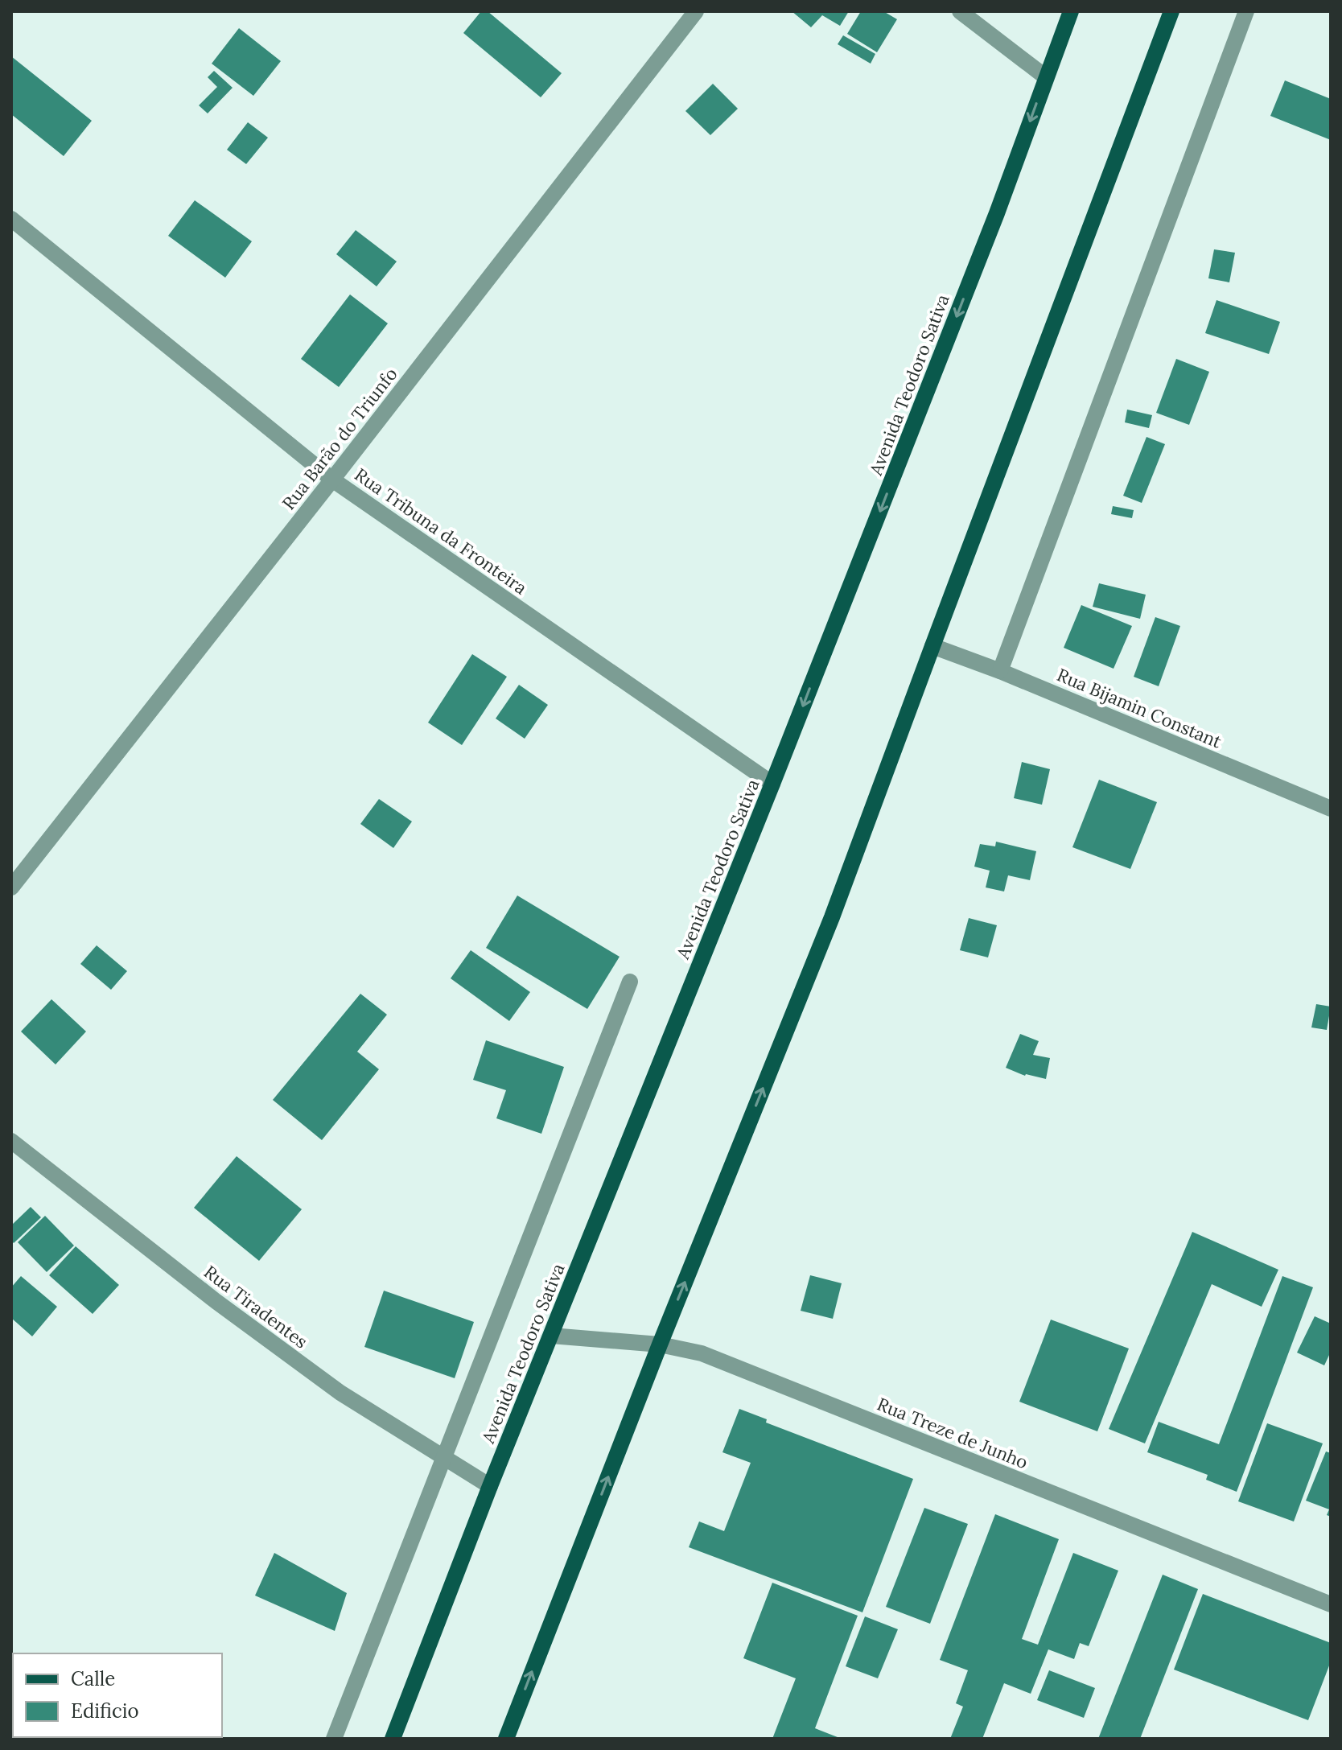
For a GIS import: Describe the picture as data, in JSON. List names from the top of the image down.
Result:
{
  "streets": {
    "main road": ["Avenida Teodoro Sativa"],
    "street": [
      "Rua Barão do Triunfo",
      "Rua Tribuna da Fronteira",
      "Rua Bijamin Constant",
      "Rua Tiradentes",
      "Rua Treze de Junho"
    ]
  },
  "crossings": [
    ["Avenida Teodoro Sativa", "Rua Tribuna da Fronteira"],
    ["Avenida Teodoro Sativa", "Rua Tiradentes"],
    ["Avenida Teodoro Sativa", "Rua Treze de Junho"],
    ["Rua Barão do Triunfo", "Rua Tribuna da Fronteira"]
  ],
  "legend": ["Calle", "Edificio"]
}
